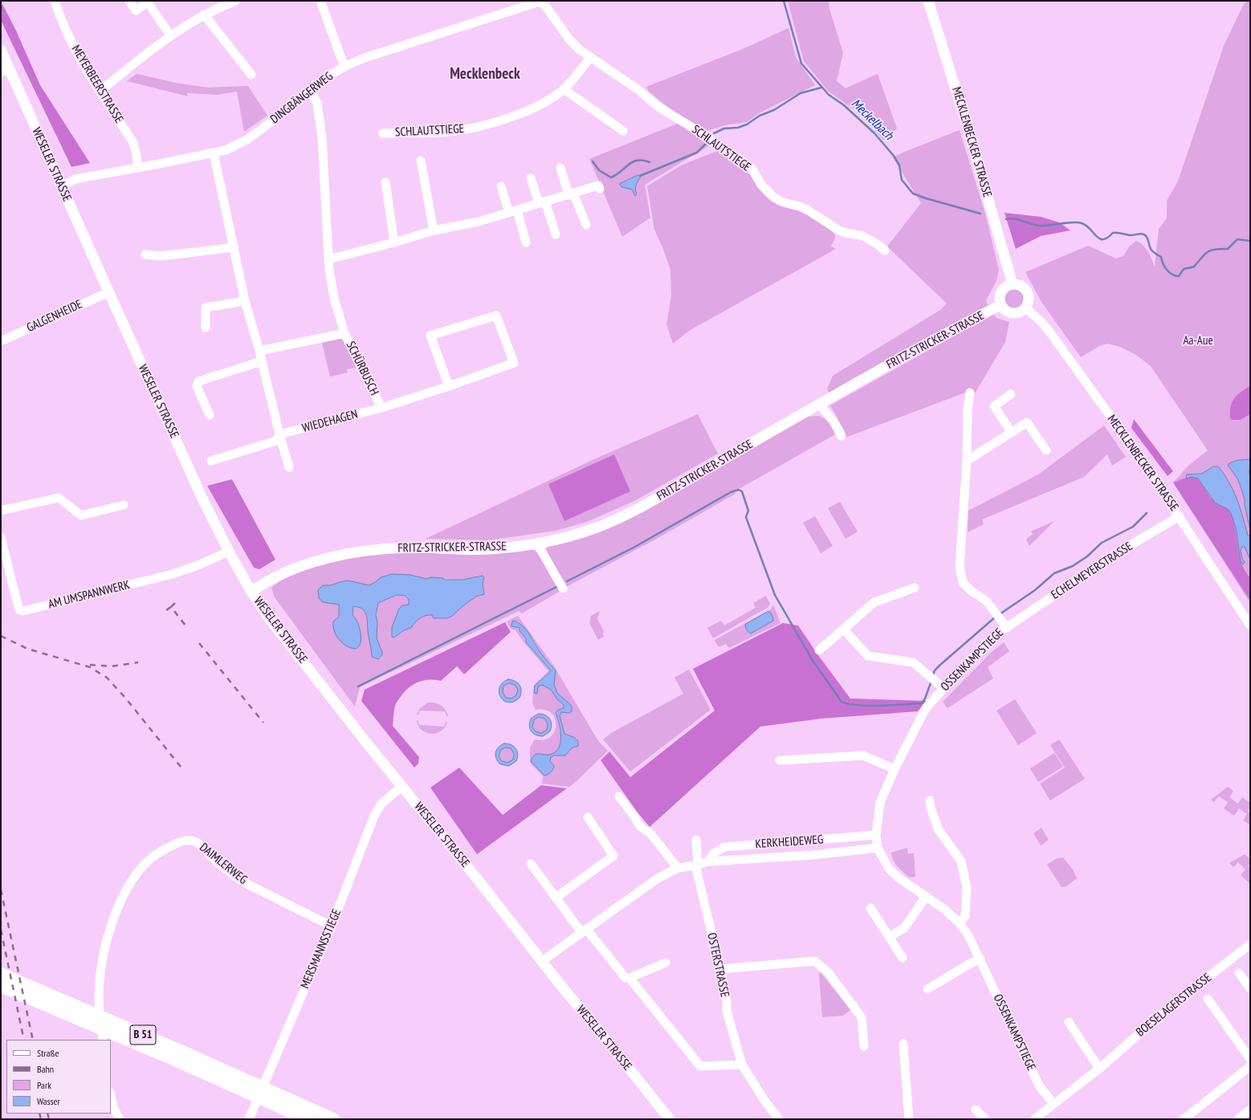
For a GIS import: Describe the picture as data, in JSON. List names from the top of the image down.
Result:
{
  "streets": {
    "highway": ["B 51"],
    "main road": ["MECKLENBECKER STRASSE", "WESELER STRASSE", "FRITZ-STRICKER-STRASSE"],
    "street": [
      "MEYERBEERSTRASSE",
      "DINGBÄNGERWEG",
      "SCHLAUTSTIEGE",
      "GALGENHEIDE",
      "SCHÜRBUSCH",
      "WIEDEHAGEN",
      "ECHELMEYERSTRASSE",
      "AM UMSPANNWERK",
      "OSSENKAMPSTIEGE",
      "KERKHEIDEWEG",
      "DAIMLERWEG",
      "MERSMANNSSTIEGE",
      "OSTERSTRASSE",
      "BOESELAGERSTRASSE"
    ]
  },
  "crossings": [
    ["MEYERBEERSTRASSE", "DINGBÄNGERWEG"],
    ["DINGBÄNGERWEG", "SCHLAUTSTIEGE"],
    ["DINGBÄNGERWEG", "WESELER STRASSE"],
    ["DINGBÄNGERWEG", "SCHÜRBUSCH"],
    ["MECKLENBECKER STRASSE", "FRITZ-STRICKER-STRASSE"],
    ["MECKLENBECKER STRASSE", "ECHELMEYERSTRASSE"],
    ["WESELER STRASSE", "GALGENHEIDE"],
    ["WESELER STRASSE", "FRITZ-STRICKER-STRASSE"],
    ["WESELER STRASSE", "AM UMSPANNWERK"],
    ["WESELER STRASSE", "KERKHEIDEWEG"],
    ["WESELER STRASSE", "MERSMANNSSTIEGE"],
    ["SCHÜRBUSCH", "WIEDEHAGEN"],
    ["ECHELMEYERSTRASSE", "OSSENKAMPSTIEGE"],
    ["OSSENKAMPSTIEGE", "KERKHEIDEWEG"],
    ["OSSENKAMPSTIEGE", "BOESELAGERSTRASSE"],
    ["KERKHEIDEWEG", "OSTERSTRASSE"],
    ["DAIMLERWEG", "MERSMANNSSTIEGE"]
  ],
  "districts": ["Mecklenbeck"],
  "water": ["Meckelbach"],
  "parks": ["Aa-Aue"],
  "legend": [
    "Straße",
    "Bahn",
    "Park",
    "Wasser"
  ]
}
